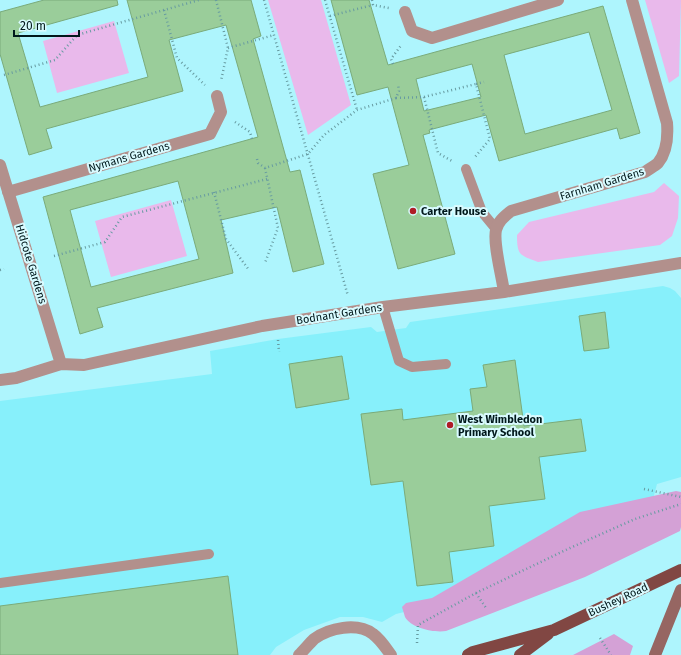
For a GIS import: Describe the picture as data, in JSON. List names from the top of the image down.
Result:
{
  "streets": {
    "main road": ["Bushey Road"],
    "street": [
      "Nymans Gardens",
      "Farnham Gardens",
      "Hidcote Gardens",
      "Bodnant Gardens"
    ]
  },
  "crossings": [
    ["Nymans Gardens", "Hidcote Gardens"],
    ["Hidcote Gardens", "Bodnant Gardens"]
  ],
  "places": ["Carter House", "West Wimbledon Primary School"],
  "scale_bar": "20 m"
}
